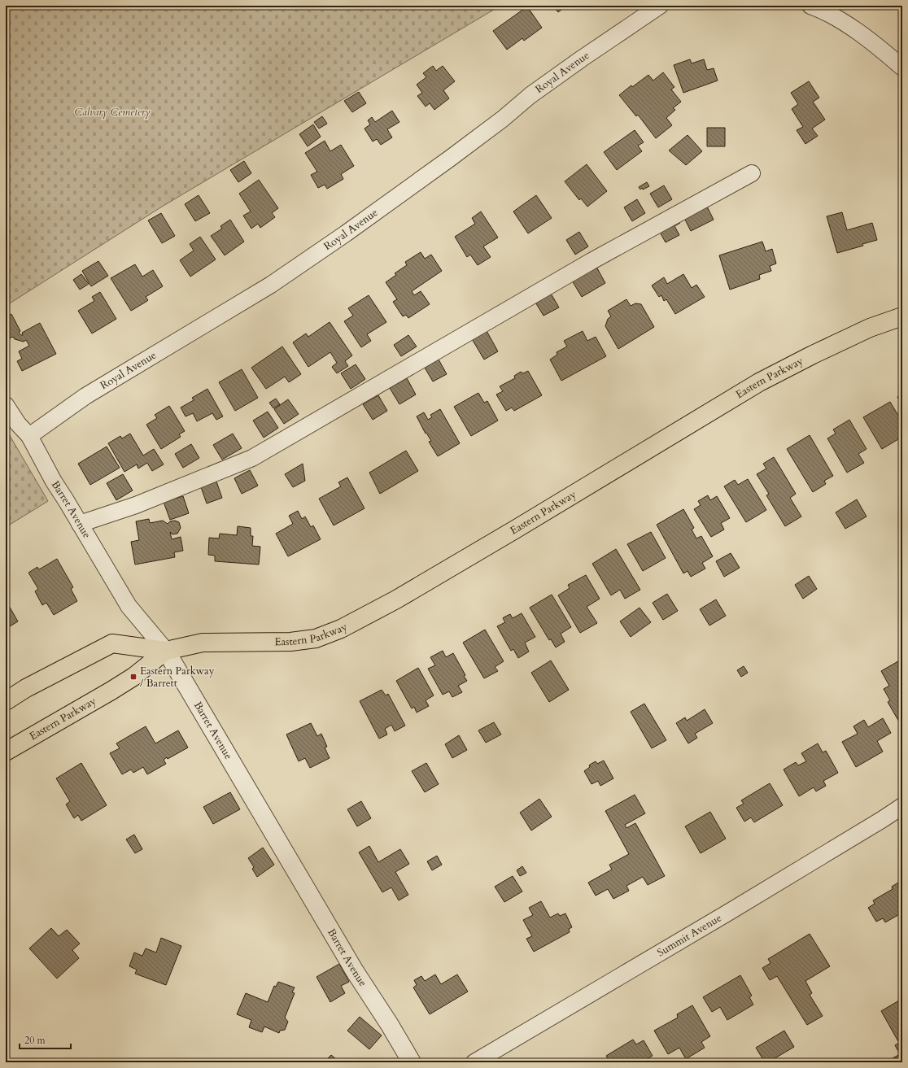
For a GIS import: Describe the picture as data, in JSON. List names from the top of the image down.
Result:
{
  "streets": {
    "main road": ["Eastern Parkway"],
    "street": ["Royal Avenue", "Barret Avenue", "Summit Avenue"]
  },
  "crossings": [
    ["Royal Avenue", "Barret Avenue"],
    ["Eastern Parkway", "Barret Avenue"]
  ],
  "parks": ["Calvary Cemetery"],
  "places": {
    "transit": ["Eastern Parkway / Barrett"]
  },
  "scale_bar": "20 m"
}
